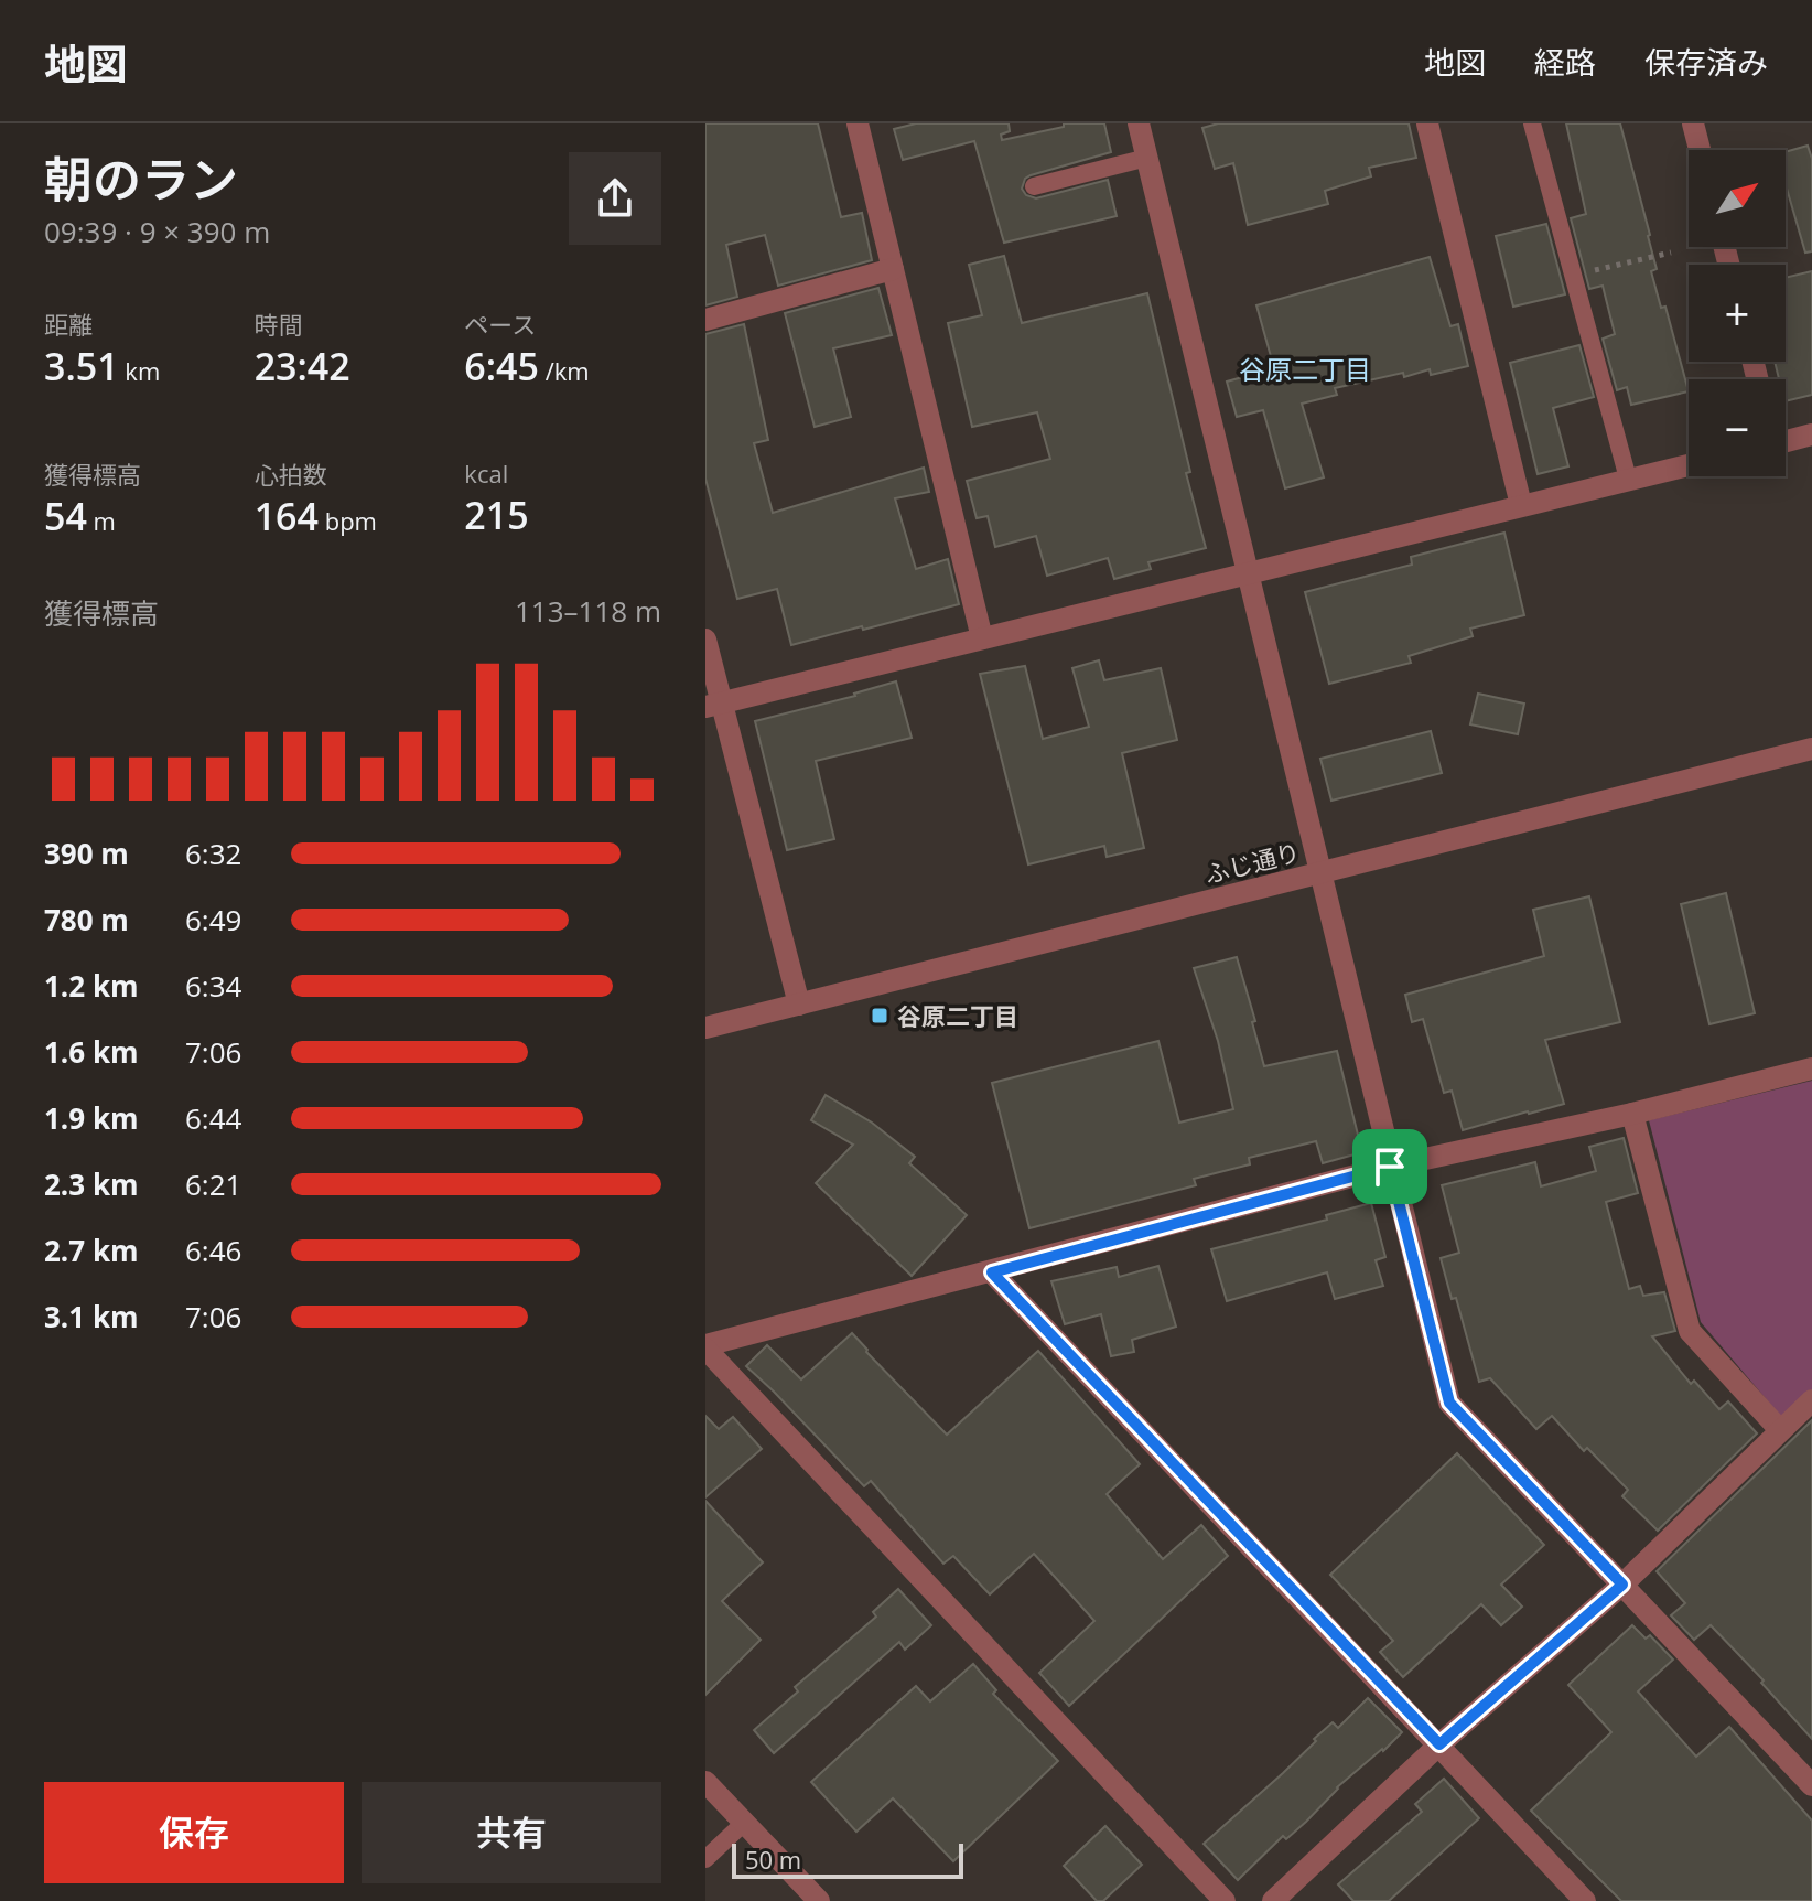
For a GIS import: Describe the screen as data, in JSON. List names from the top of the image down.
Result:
{
  "streets": {
    "street": ["ふじ通り"]
  },
  "districts": ["谷原二丁目"],
  "places": {
    "transit": ["谷原二丁目"]
  },
  "scale_bar": "50 m",
  "north": "top right",
  "page": {
    "header": "地図",
    "nav": ["地図", "経路", "保存済み"],
    "heading": ["朝のラン", "09:39 · 9 × 390 m"],
    "map_buttons": ["+", "−"],
    "stats": [
      ["距離", "3.51 km"],
      ["時間", "23:42"],
      ["ペース", "6:45 /km"],
      ["獲得標高", "54 m"],
      ["心拍数", "164 bpm"],
      ["kcal", "215"]
    ],
    "chart": ["獲得標高", "113–118 m"],
    "list": [
      {
        "name": "390 m",
        "note": "6:32"
      },
      {
        "name": "780 m",
        "note": "6:49"
      },
      {
        "name": "1.2 km",
        "note": "6:34"
      },
      {
        "name": "1.6 km",
        "note": "7:06"
      },
      {
        "name": "1.9 km",
        "note": "6:44"
      },
      {
        "name": "2.3 km",
        "note": "6:21"
      },
      {
        "name": "2.7 km",
        "note": "6:46"
      },
      {
        "name": "3.1 km",
        "note": "7:06"
      }
    ],
    "buttons": ["保存", "共有"],
    "scale": "50 m"
  }
}
